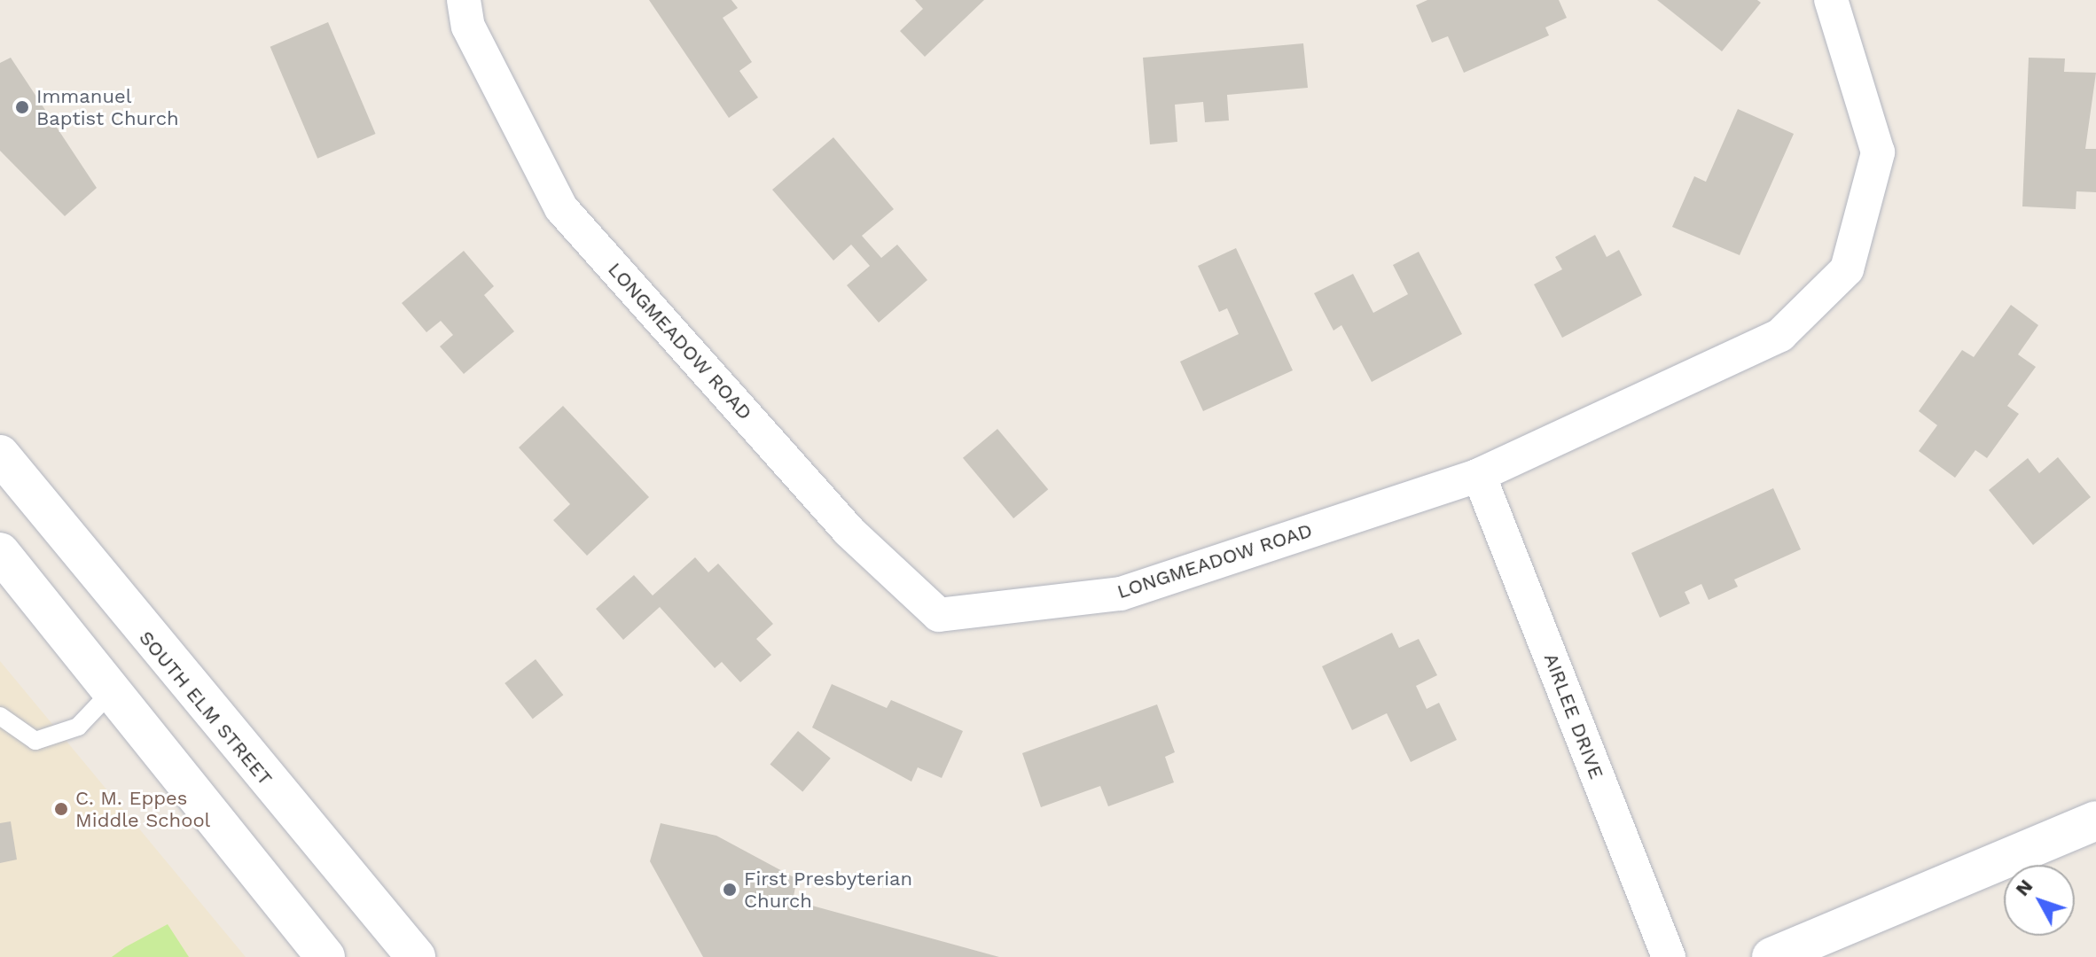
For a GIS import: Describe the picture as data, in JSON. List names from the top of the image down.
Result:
{
  "streets": {
    "street": ["LONGMEADOW ROAD", "SOUTH ELM STREET", "AIRLEE DRIVE"]
  },
  "crossings": [
    ["LONGMEADOW ROAD", "AIRLEE DRIVE"]
  ],
  "places": ["Immanuel Baptist Church", "C. M. Eppes Middle School", "First Presbyterian Church"],
  "north": "top left"
}
